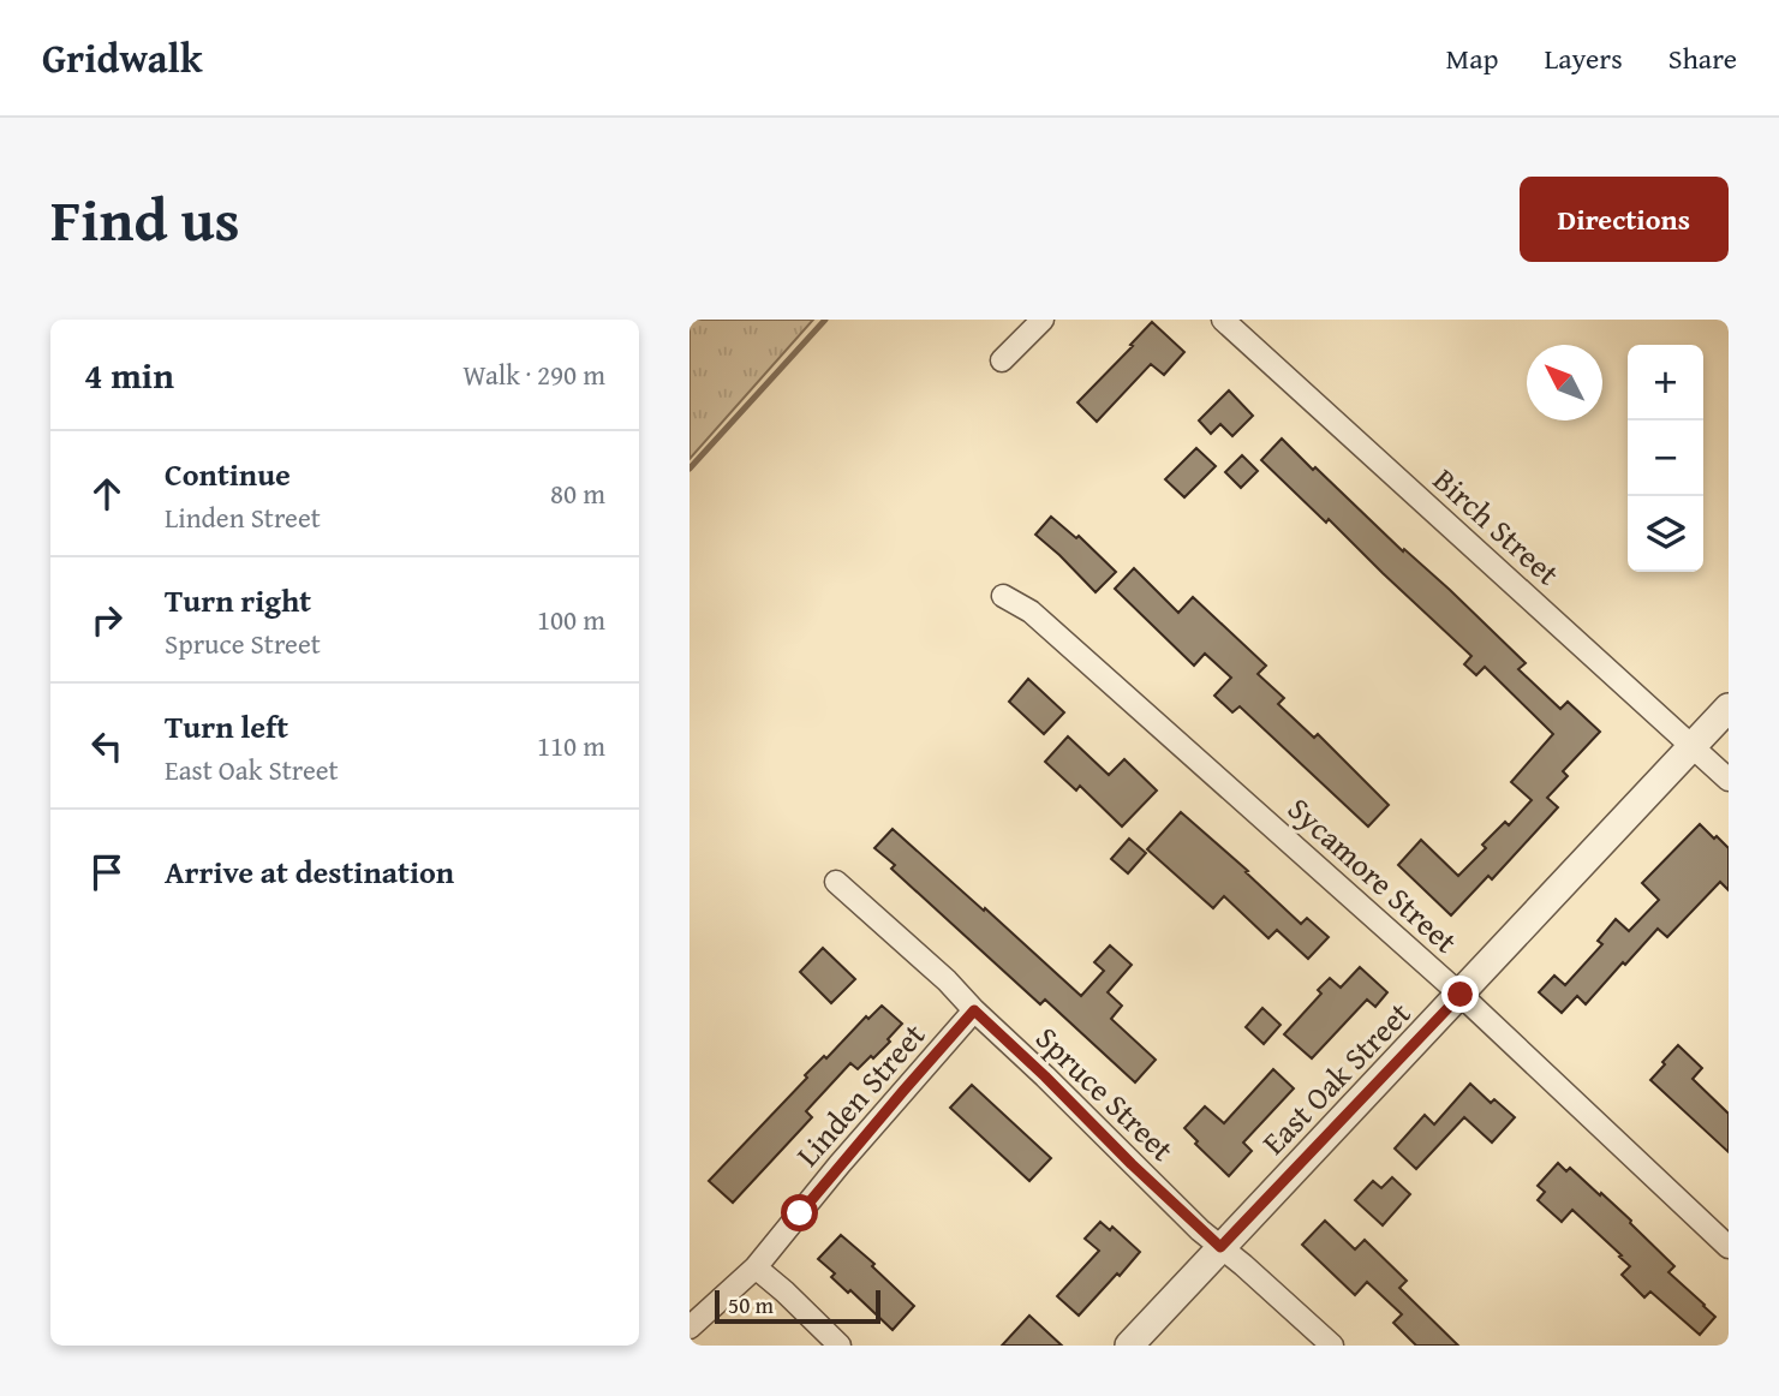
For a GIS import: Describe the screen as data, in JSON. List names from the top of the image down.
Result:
{
  "streets": {
    "street": [
      "Birch Street",
      "Sycamore Street",
      "East Oak Street",
      "Spruce Street",
      "Linden Street"
    ]
  },
  "crossings": [
    ["Birch Street", "East Oak Street"],
    ["Sycamore Street", "East Oak Street"],
    ["East Oak Street", "Spruce Street"],
    ["Spruce Street", "Linden Street"]
  ],
  "scale_bar": "50 m",
  "north": "top left",
  "page": {
    "header": "Gridwalk",
    "nav": ["Map", "Layers", "Share"],
    "title": "Find us",
    "buttons": "Directions",
    "heading": ["4 min", "Walk · 290 m"],
    "map_buttons": ["+", "−"],
    "list": [
      ["Continue", "Linden Street", "80 m"],
      ["Turn right", "Spruce Street", "100 m"],
      ["Turn left", "East Oak Street", "110 m"],
      "Arrive at destination"
    ],
    "scale": "50 m"
  }
}
